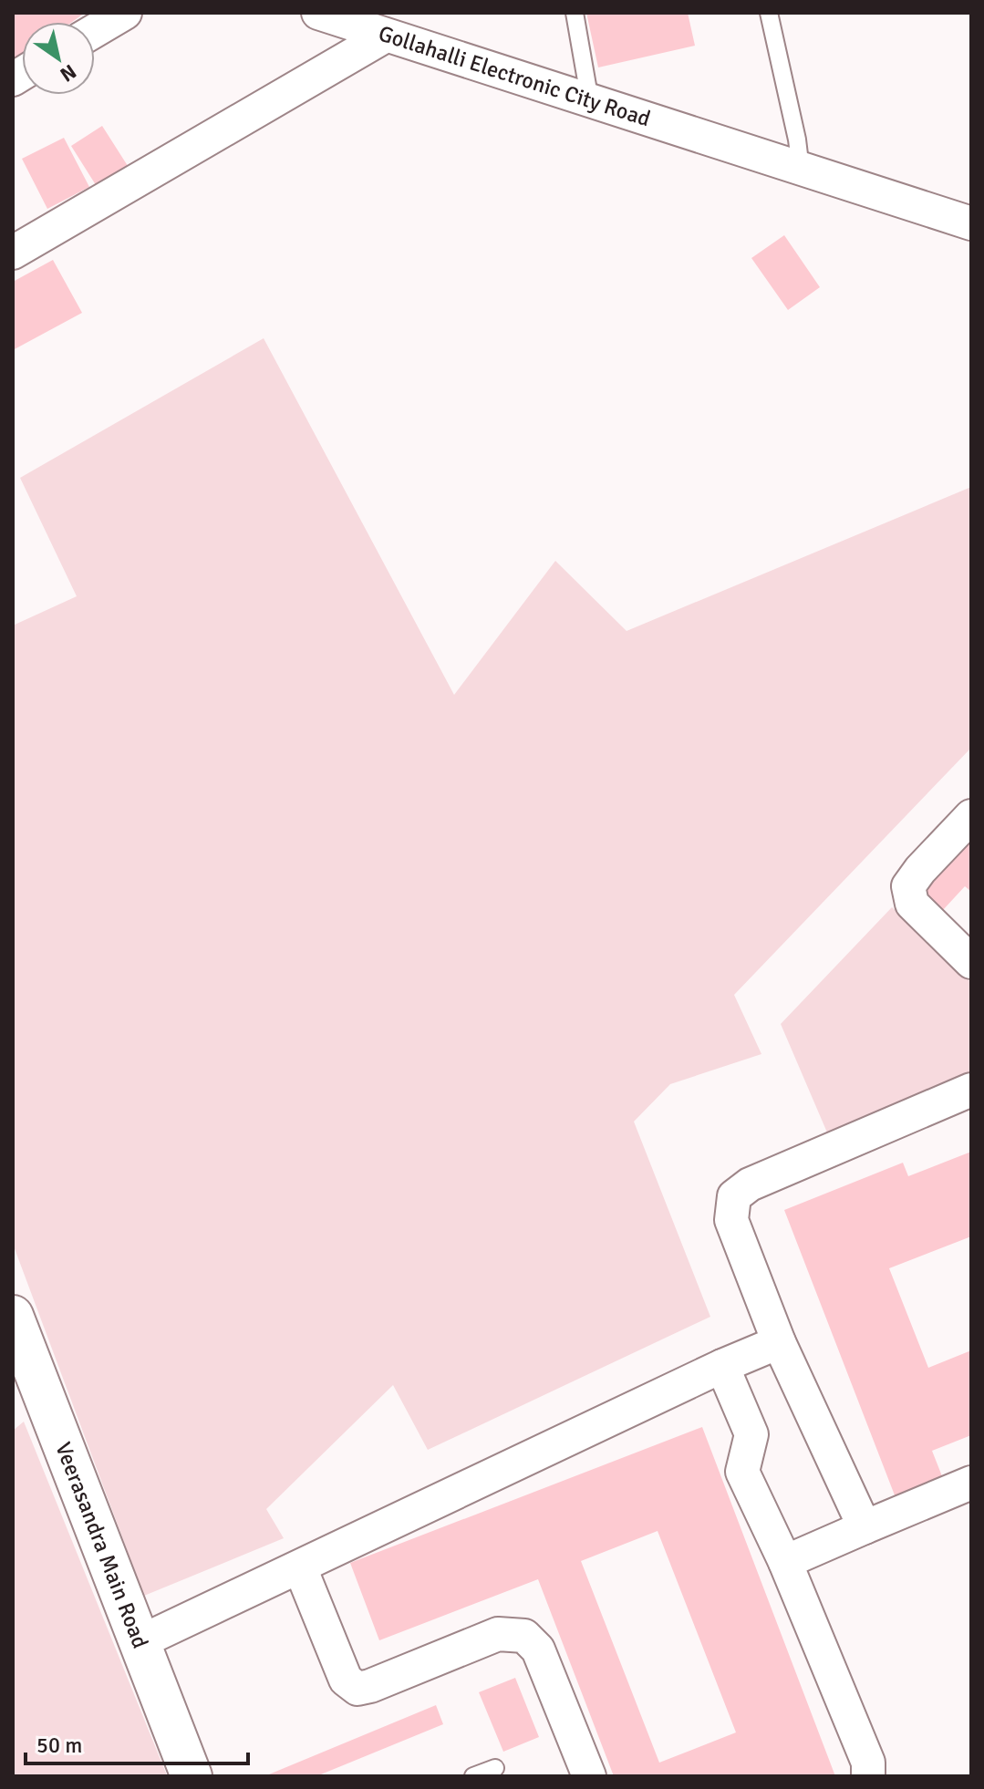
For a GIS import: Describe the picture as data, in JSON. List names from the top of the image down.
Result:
{
  "streets": {
    "street": ["Gollahalli Electronic City Road", "Veerasandra Main Road"]
  },
  "scale_bar": "50 m",
  "north": "bottom right"
}
